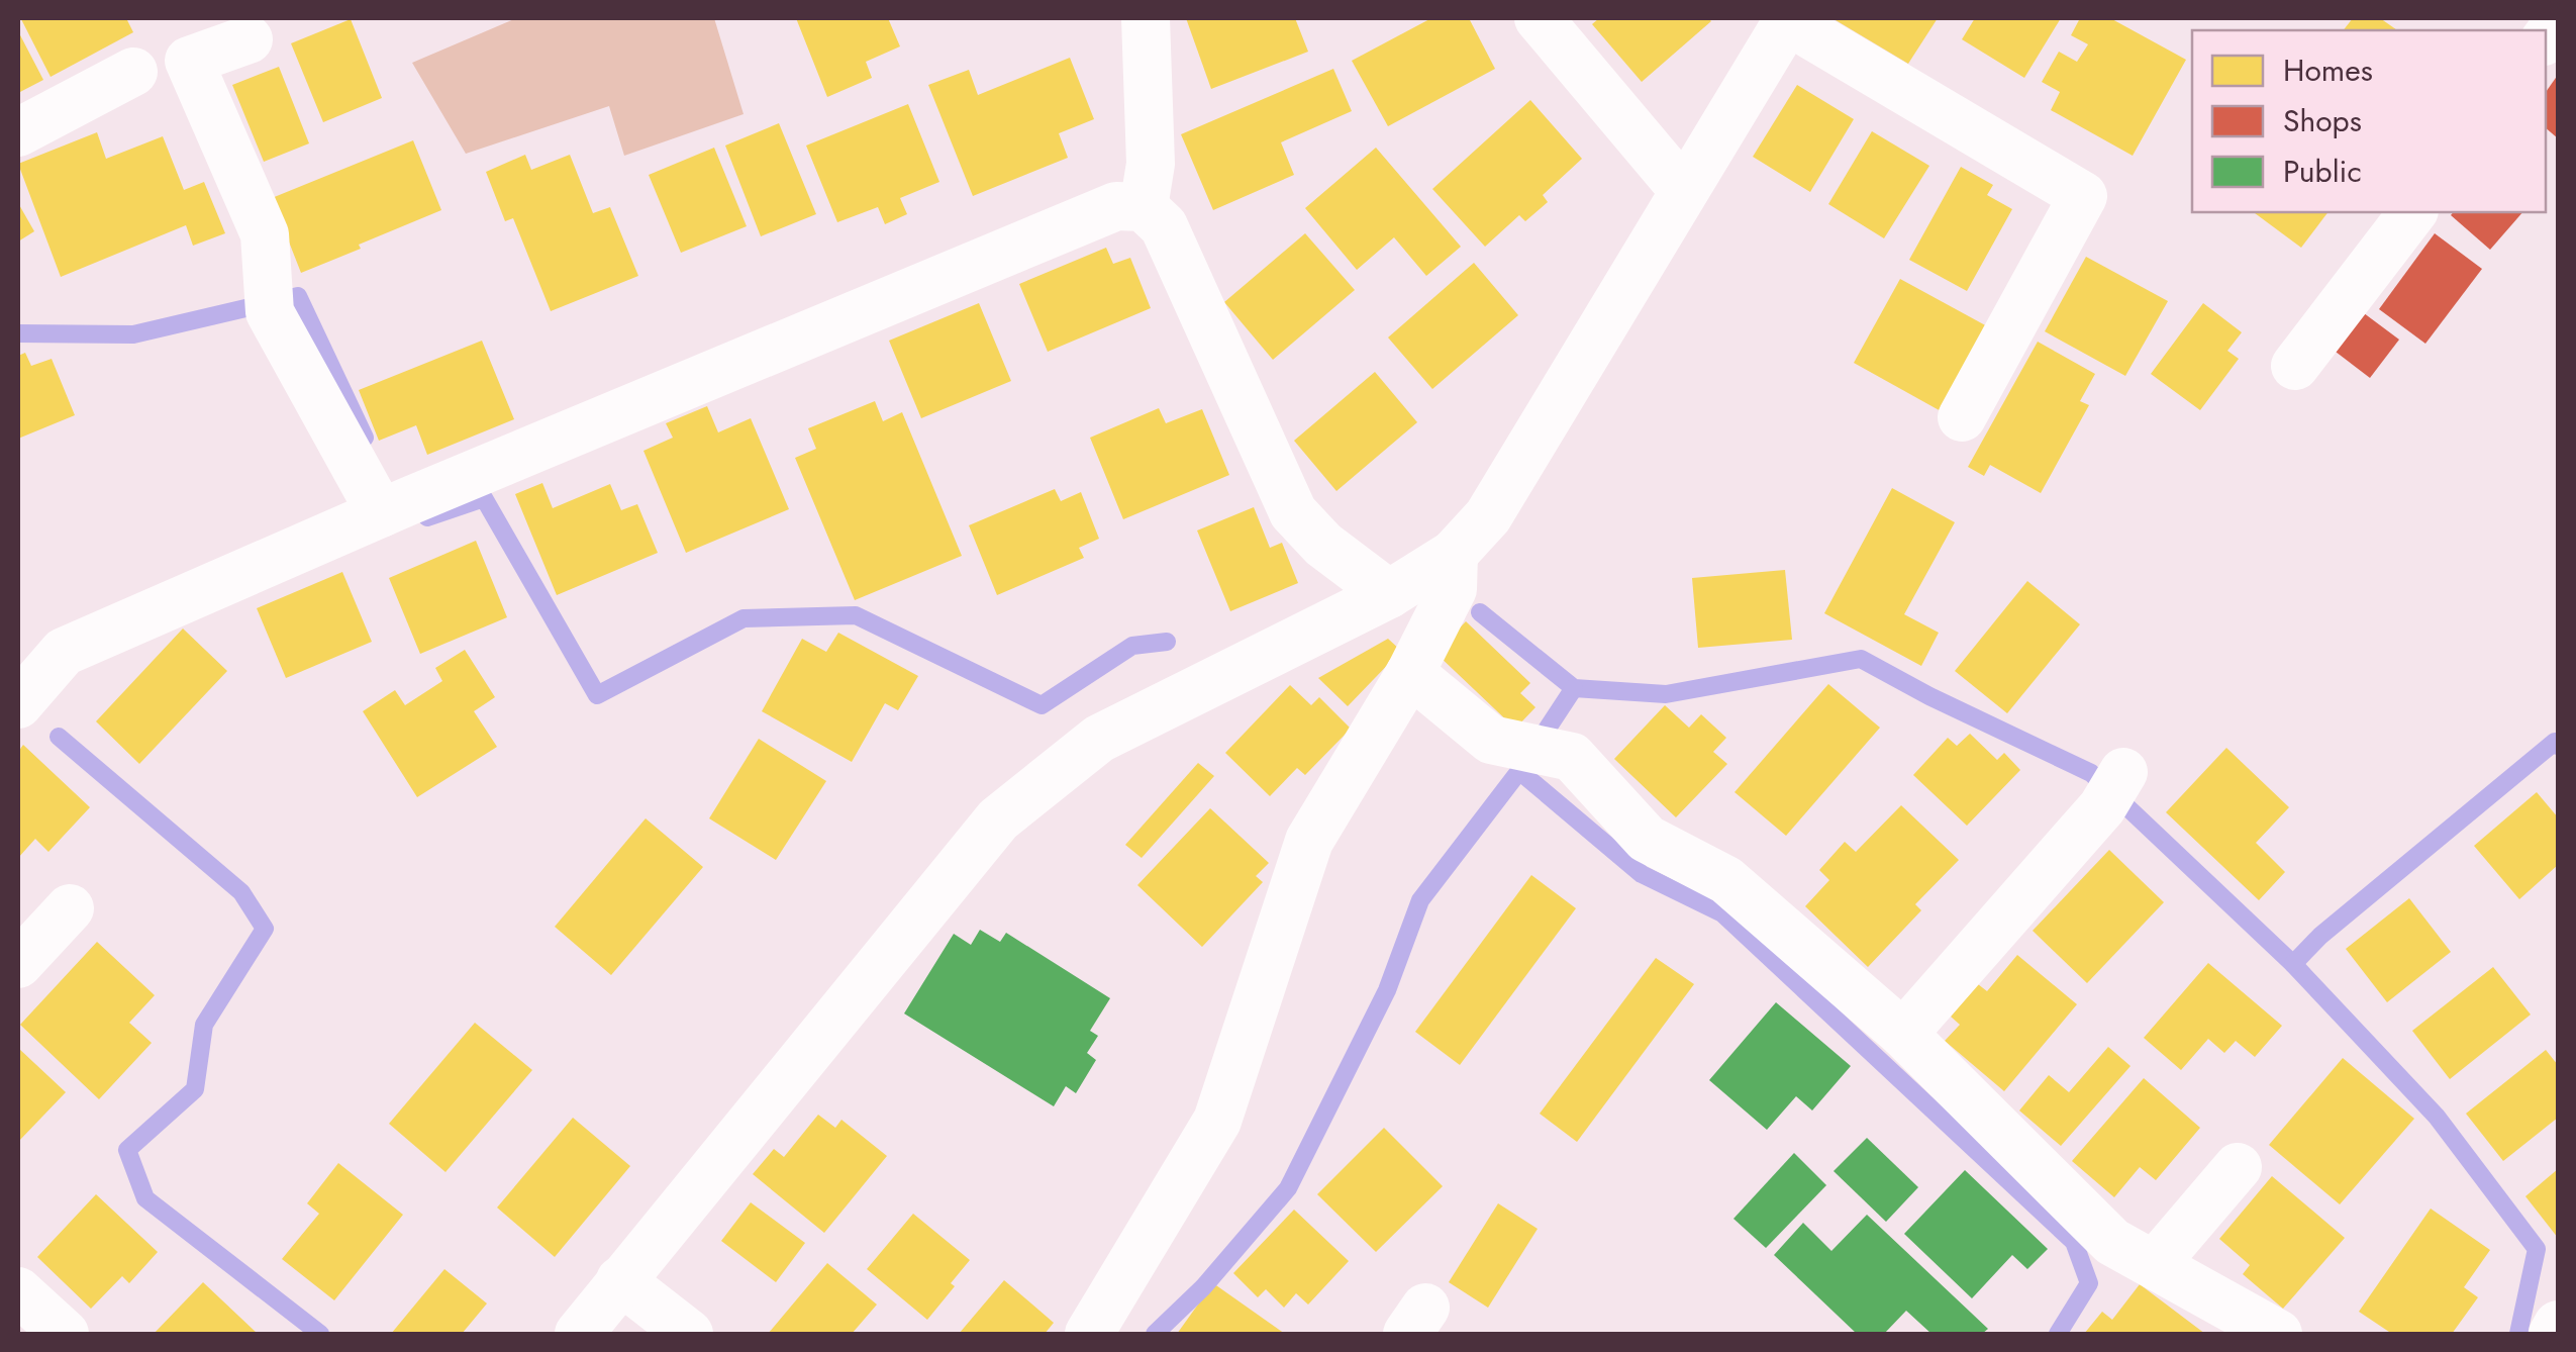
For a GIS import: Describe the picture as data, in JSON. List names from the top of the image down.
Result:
{
  "legend": ["Homes", "Shops", "Public"]
}
